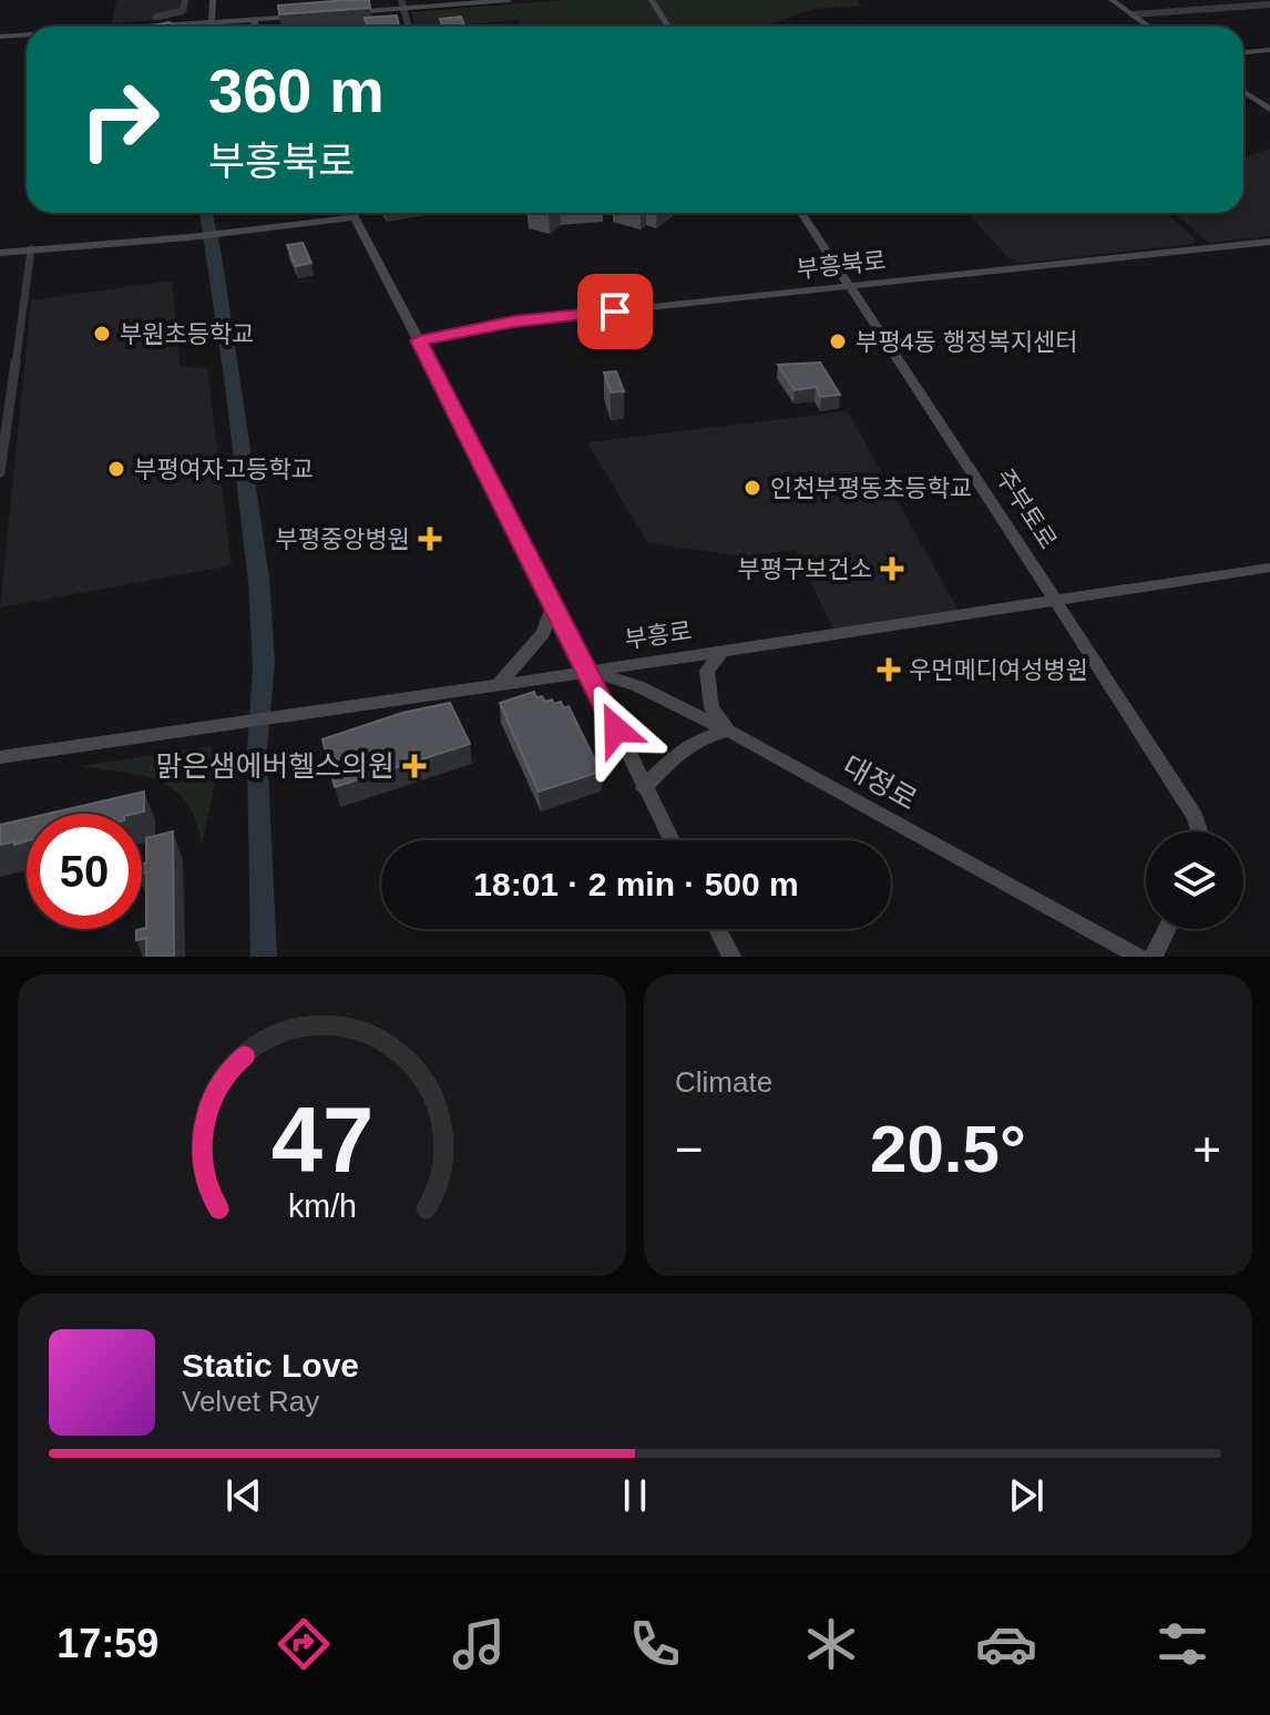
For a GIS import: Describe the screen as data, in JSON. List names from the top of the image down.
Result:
{
  "streets": {
    "main road": [
      "부흥북로",
      "주부토로",
      "부흥로",
      "대정로"
    ]
  },
  "crossings": [
    ["부흥북로", "주부토로"],
    ["주부토로", "부흥로"],
    ["부흥로", "대정로"]
  ],
  "places": {
    "other": [
      "부원초등학교",
      "부평4동 행정복지센터",
      "부평여자고등학교",
      "인천부평동초등학교"
    ],
    "health": [
      "부평중앙병원",
      "부평구보건소",
      "우먼메디여성병원",
      "맑은샘에버헬스의원"
    ]
  },
  "page": {
    "turn": ["360 m", "부흥북로"],
    "limit": "50",
    "trip": "18:01 · 2 min · 500 m",
    "tile": "Climate",
    "heat": ["−", "20.5°", "+"],
    "song": ["Static Love", "Velvet Ray"],
    "tabs": "17:59",
    "gauge": ["47", "km/h"]
  }
}
